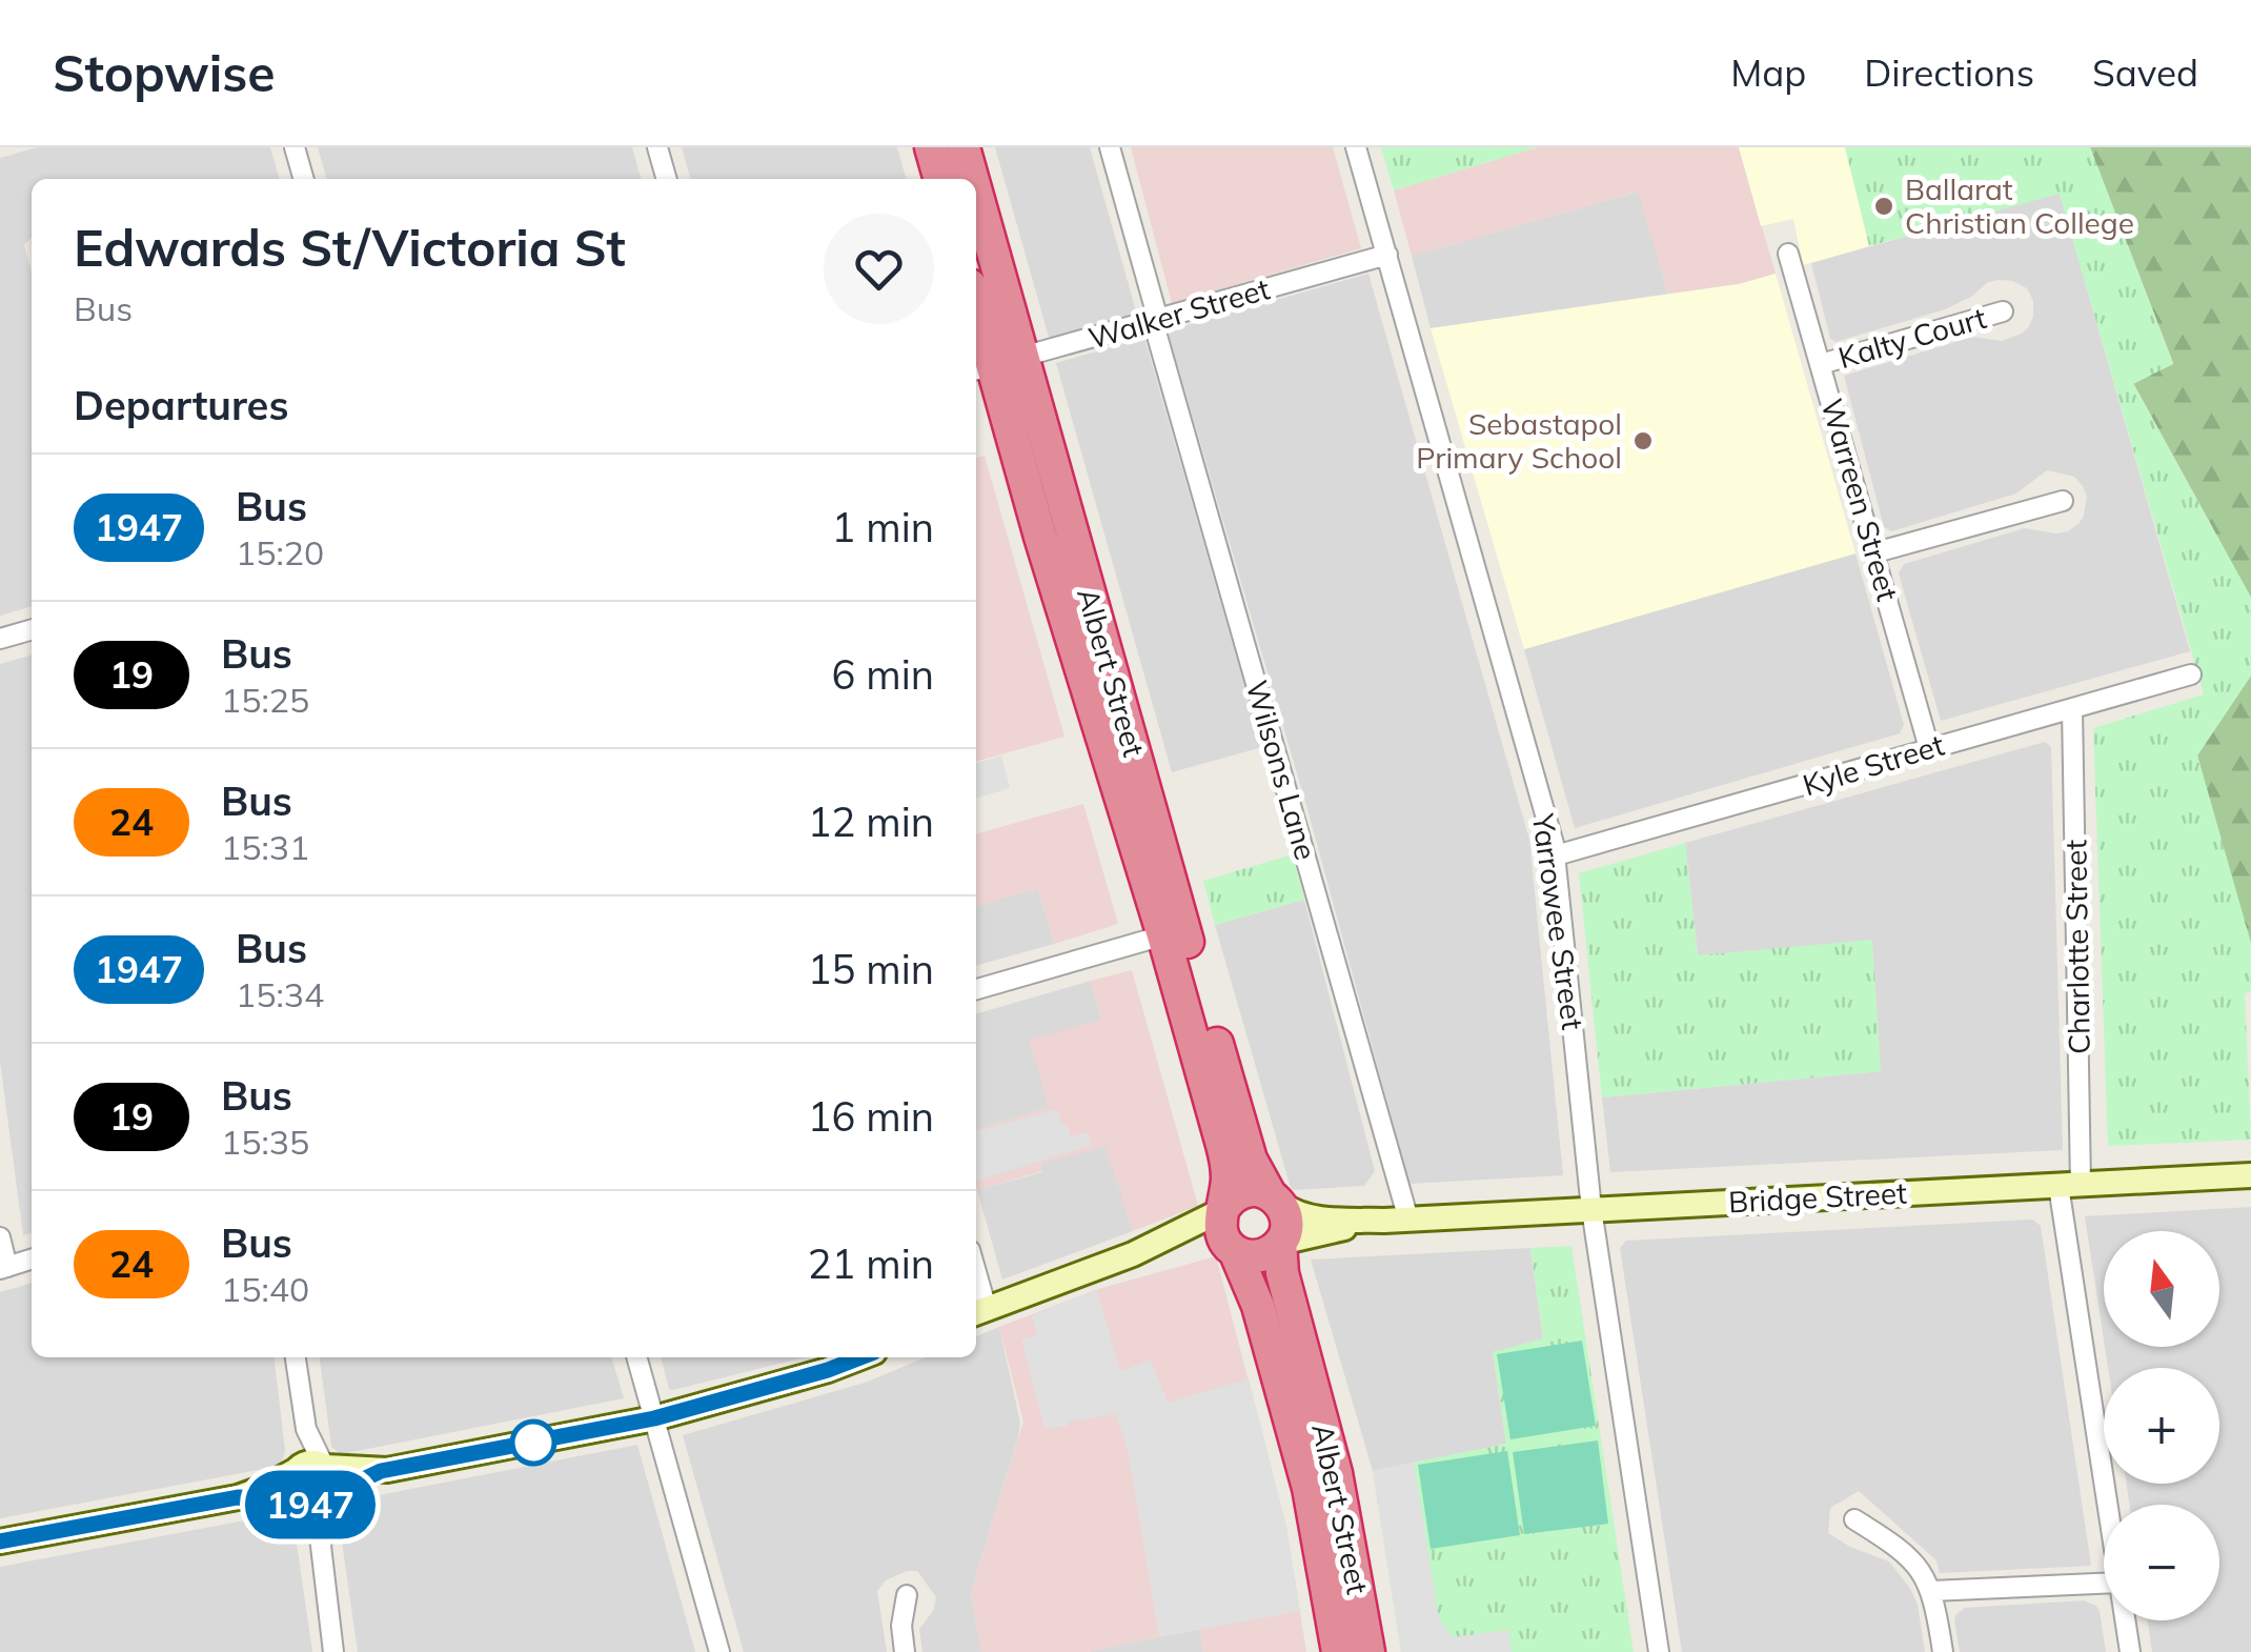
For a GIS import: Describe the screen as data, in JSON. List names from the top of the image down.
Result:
{
  "streets": {
    "highway": ["Albert Street"],
    "street": [
      "Walker Street",
      "Kalty Court",
      "Warreen Street",
      "Kyle Street",
      "Wilsons Lane",
      "Yarrowee Street",
      "Charlotte Street",
      "Bridge Street"
    ]
  },
  "crossings": [
    ["Walker Street", "Albert Street"],
    ["Walker Street", "Wilsons Lane"],
    ["Walker Street", "Yarrowee Street"],
    ["Kalty Court", "Warreen Street"],
    ["Warreen Street", "Kyle Street"],
    ["Kyle Street", "Yarrowee Street"],
    ["Kyle Street", "Charlotte Street"],
    ["Wilsons Lane", "Bridge Street"],
    ["Yarrowee Street", "Bridge Street"],
    ["Charlotte Street", "Bridge Street"]
  ],
  "places": ["Ballarat Christian College", "Sebastapol Primary School"],
  "lines": ["bus line 1947"],
  "north": "top",
  "page": {
    "header": "Stopwise",
    "nav": ["Map", "Directions", "Saved"],
    "on_map": "1947",
    "heading": [
      ["Edwards St/Victoria St", "Bus"],
      "Departures"
    ],
    "list": [
      {
        "mark": "1947",
        "name": "Bus",
        "note": "15:20",
        "value": "1 min"
      },
      {
        "mark": "19",
        "name": "Bus",
        "note": "15:25",
        "value": "6 min"
      },
      {
        "mark": "24",
        "name": "Bus",
        "note": "15:31",
        "value": "12 min"
      },
      {
        "mark": "1947",
        "name": "Bus",
        "note": "15:34",
        "value": "15 min"
      },
      {
        "mark": "19",
        "name": "Bus",
        "note": "15:35",
        "value": "16 min"
      },
      {
        "mark": "24",
        "name": "Bus",
        "note": "15:40",
        "value": "21 min"
      }
    ],
    "map_buttons": ["+", "−"]
  }
}
